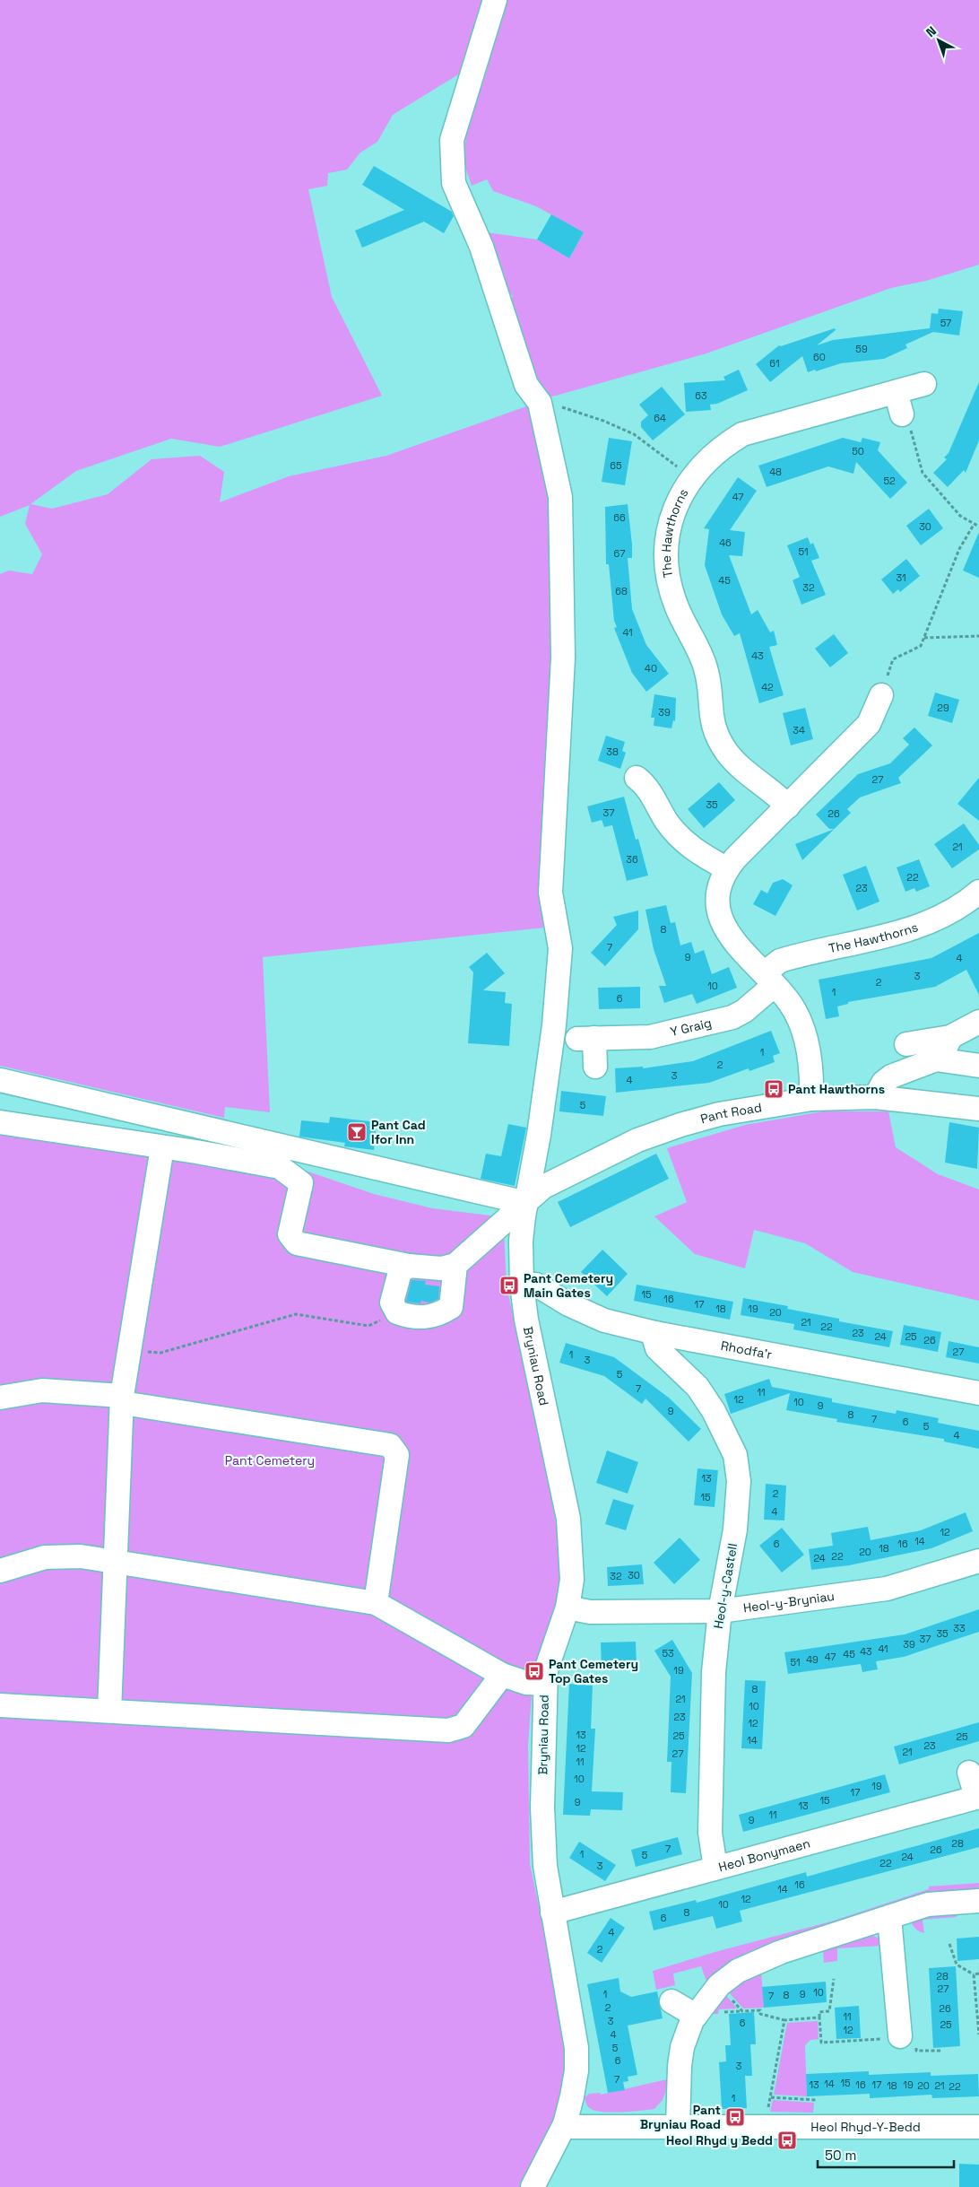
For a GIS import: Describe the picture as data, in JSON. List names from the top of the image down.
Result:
{
  "streets": {
    "street": [
      "The Hawthorns",
      "Y Graig",
      "Pant Road",
      "Rhodfa'r",
      "Bryniau Road",
      "Heol-y-Castell",
      "Heol-y-Bryniau",
      "Heol Bonymaen",
      "Heol Rhyd-Y-Bedd"
    ]
  },
  "crossings": [
    ["The Hawthorns", "Y Graig"],
    ["Pant Road", "Bryniau Road"],
    ["Rhodfa'r", "Bryniau Road"],
    ["Rhodfa'r", "Heol-y-Castell"],
    ["Bryniau Road", "Heol-y-Bryniau"],
    ["Bryniau Road", "Heol Bonymaen"],
    ["Bryniau Road", "Heol Rhyd-Y-Bedd"],
    ["Heol-y-Castell", "Heol-y-Bryniau"],
    ["Heol-y-Castell", "Heol Bonymaen"]
  ],
  "parks": ["Pant Cemetery"],
  "places": {
    "bus stop": [
      "Pant Hawthorns",
      "Pant Cemetery Main Gates",
      "Pant Cemetery Top Gates",
      "Pant Bryniau Road",
      "Heol Rhyd y Bedd"
    ],
    "bar": ["Pant Cad Ifor Inn"]
  },
  "house_numbers": [
    "57",
    "59",
    "60",
    "61",
    "63",
    "64",
    "50",
    "65",
    "48",
    "52",
    "47",
    "66",
    "30",
    "46",
    "51",
    "67",
    "31",
    "45",
    "32",
    "68",
    "41",
    "43",
    "40",
    "42",
    "29",
    "39",
    "34",
    "38",
    "27",
    "35",
    "37",
    "26",
    "21",
    "36",
    "22",
    "23",
    "8",
    "7",
    "9",
    "4",
    "3",
    "2",
    "10",
    "1",
    "6",
    "1",
    "2",
    "3",
    "4",
    "5",
    "15",
    "16",
    "17",
    "18",
    "19",
    "20",
    "21",
    "22",
    "23",
    "24",
    "25",
    "26",
    "27",
    "1",
    "3",
    "5",
    "7",
    "11",
    "12",
    "10",
    "9",
    "9",
    "8",
    "7",
    "6",
    "5",
    "4",
    "13",
    "2",
    "15",
    "4",
    "12",
    "14",
    "6",
    "16",
    "18",
    "20",
    "22",
    "24",
    "30",
    "32",
    "33",
    "35",
    "37",
    "39",
    "41",
    "43",
    "53",
    "45",
    "47",
    "49",
    "51",
    "19",
    "8",
    "21",
    "10",
    "23",
    "12",
    "13",
    "25",
    "25",
    "14",
    "23",
    "12",
    "21",
    "27",
    "11",
    "10",
    "19",
    "17",
    "15",
    "9",
    "13",
    "11",
    "9",
    "28",
    "7",
    "26",
    "1",
    "5",
    "24",
    "22",
    "3",
    "16",
    "14",
    "12",
    "10",
    "8",
    "6",
    "4",
    "2",
    "28",
    "27",
    "10",
    "1",
    "9",
    "8",
    "7",
    "2",
    "26",
    "11",
    "3",
    "6",
    "25",
    "12",
    "4",
    "5",
    "6",
    "3",
    "7",
    "15",
    "14",
    "13",
    "16",
    "17",
    "19",
    "18",
    "20",
    "21",
    "22",
    "1"
  ],
  "scale_bar": "50 m",
  "north": "top left"
}
